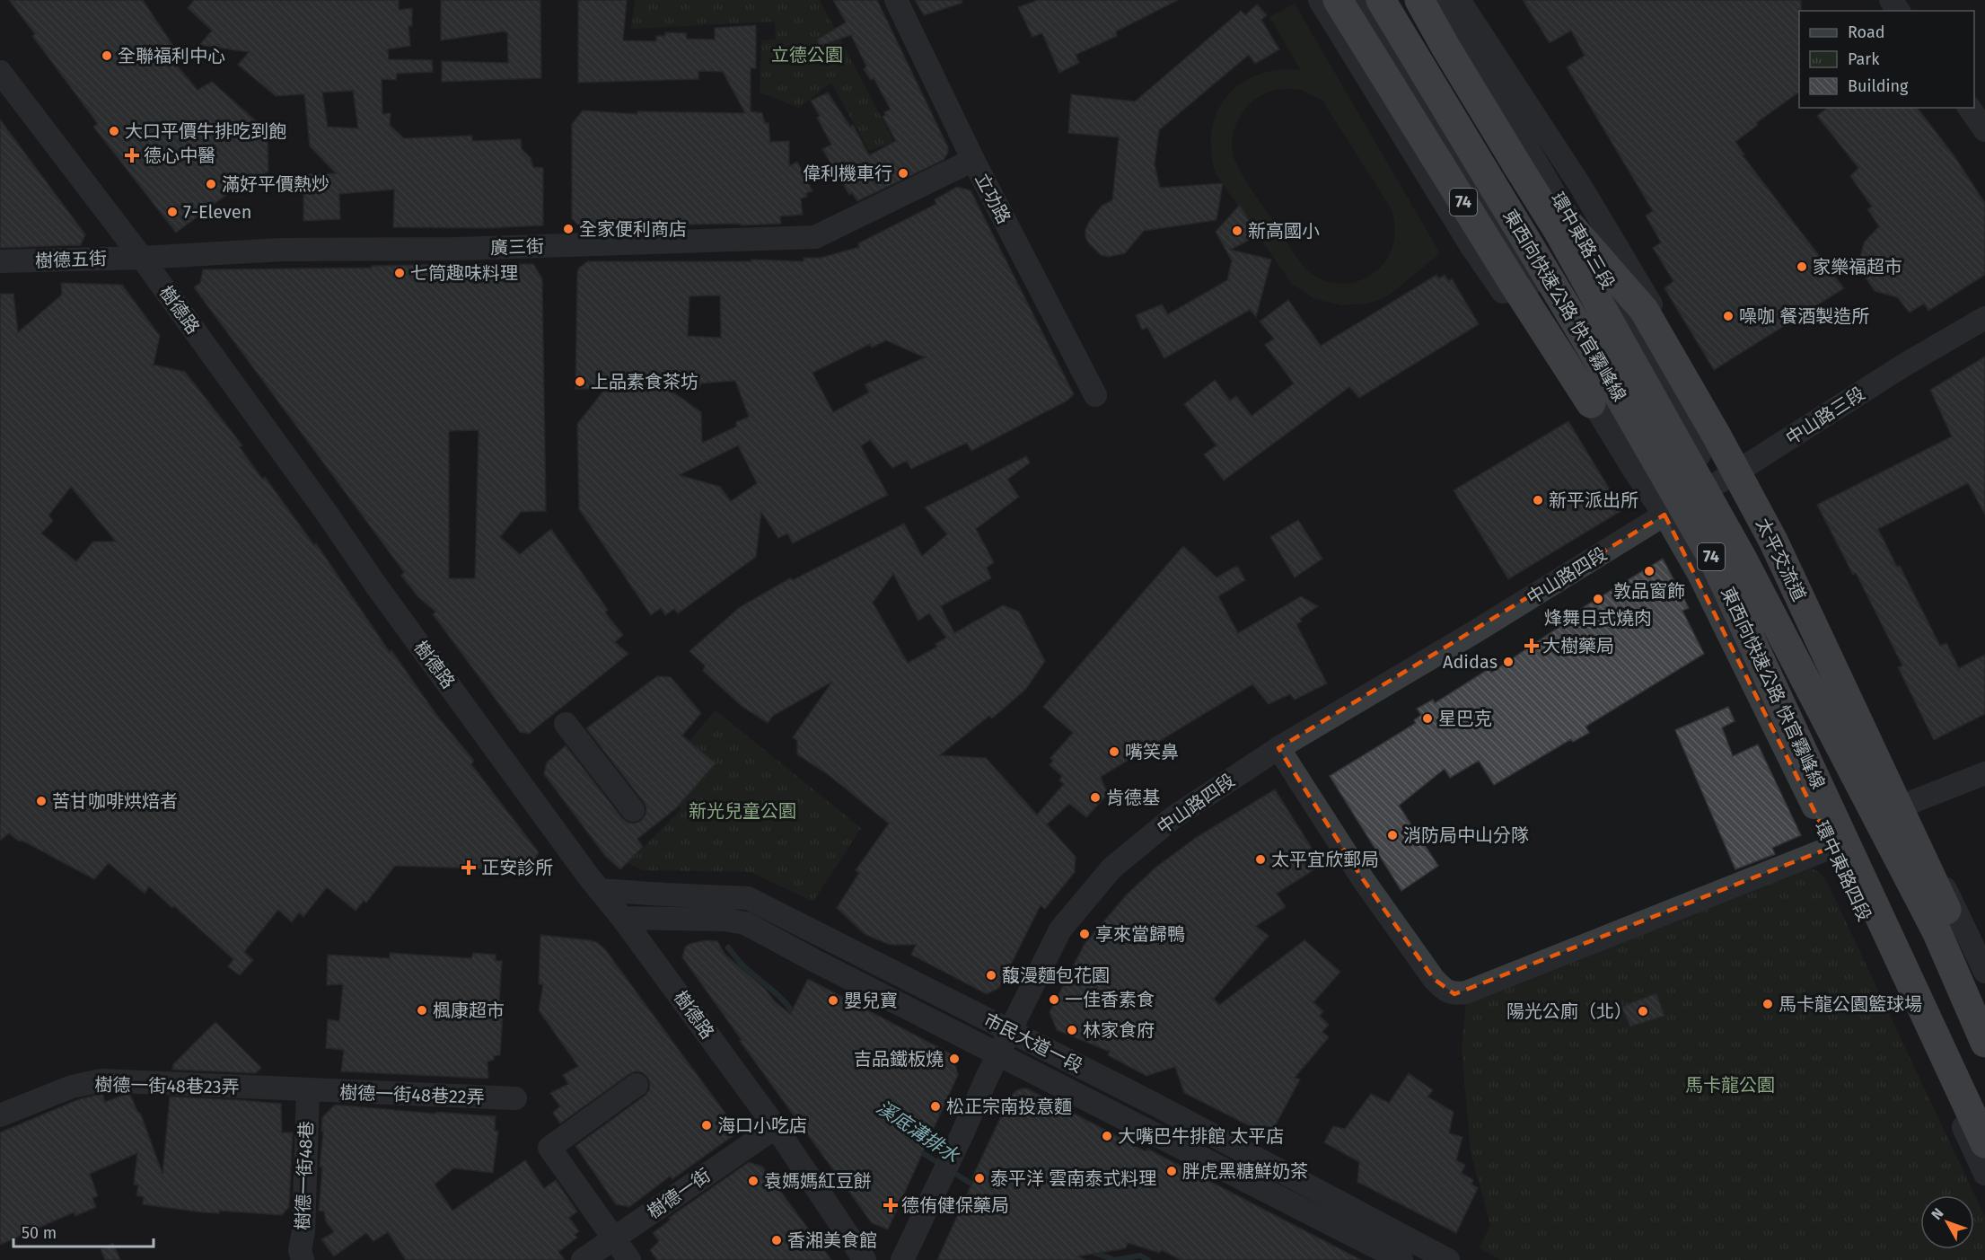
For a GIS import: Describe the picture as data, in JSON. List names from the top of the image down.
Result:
{
  "streets": {
    "highway": ["74", "東西向快速公路 快官霧峰線", "太平交流道"],
    "street": [
      "立功路",
      "環中東路三段",
      "廣三街",
      "樹德五街",
      "樹德路",
      "中山路三段",
      "中山路四段",
      "環中東路四段",
      "市民大道一段",
      "樹德一街48巷23弄",
      "樹德一街48巷22弄",
      "樹德一街48巷",
      "樹德一街"
    ]
  },
  "crossings": [
    ["立功路", "廣三街"],
    ["環中東路三段", "中山路三段"],
    ["廣三街", "樹德五街"],
    ["廣三街", "樹德路"],
    ["樹德五街", "樹德路"],
    ["東西向快速公路 快官霧峰線", "太平交流道"],
    ["樹德路", "市民大道一段"],
    ["樹德路", "樹德一街"],
    ["中山路三段", "中山路四段"],
    ["中山路三段", "環中東路四段"],
    ["中山路四段", "環中東路四段"],
    ["中山路四段", "市民大道一段"],
    ["樹德一街48巷23弄", "樹德一街48巷22弄"],
    ["樹德一街48巷23弄", "樹德一街48巷"],
    ["樹德一街48巷22弄", "樹德一街48巷"]
  ],
  "water": ["溪底溝排水"],
  "parks": ["立德公園", "新光兒童公園", "馬卡龍公園"],
  "places": {
    "other": [
      "全聯福利中心",
      "大口平價牛排吃到飽",
      "偉利機車行",
      "滿好平價熱炒",
      "7-Eleven",
      "全家便利商店",
      "新高國小",
      "家樂福超市",
      "七筒趣味料理",
      "噪咖 餐酒製造所",
      "上品素食茶坊",
      "新平派出所",
      "敦品窗飾",
      "烽舞日式燒肉",
      "Adidas",
      "星巴克",
      "嘴笑鼻",
      "肯德基",
      "苦甘咖啡烘焙者",
      "消防局中山分隊",
      "太平宜欣郵局",
      "享來當歸鴨",
      "馥漫麵包花園",
      "一佳香素食",
      "嬰兒寶",
      "馬卡龍公園籃球場",
      "楓康超市",
      "陽光公廁（北）",
      "林家食府",
      "吉品鐵板燒",
      "松正宗南投意麵",
      "海口小吃店",
      "大嘴巴牛排館 太平店",
      "胖虎黑糖鮮奶茶",
      "泰平洋 雲南泰式料理",
      "袁媽媽紅豆餅",
      "香湘美食館"
    ],
    "health": [
      "德心中醫",
      "大樹藥局",
      "正安診所",
      "德侑健保藥局"
    ]
  },
  "legend": ["Road", "Park", "Building"],
  "scale_bar": "50 m",
  "north": "top left"
}
